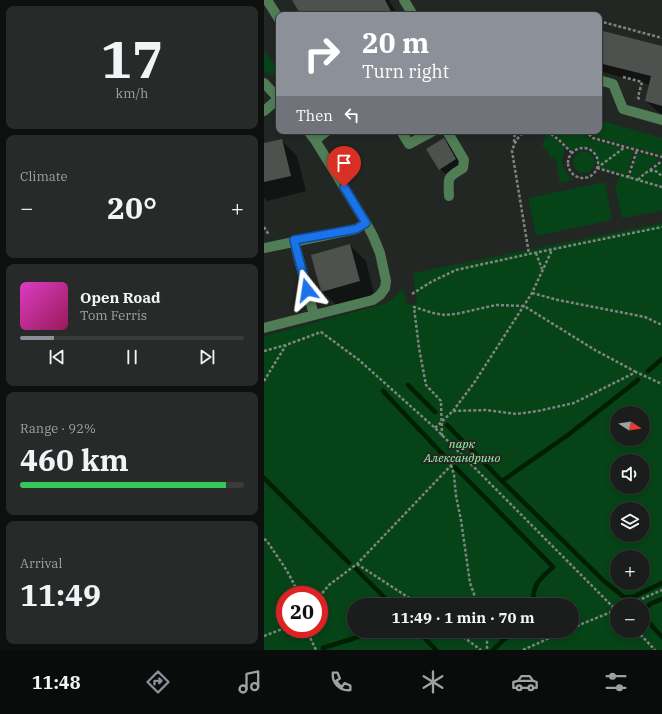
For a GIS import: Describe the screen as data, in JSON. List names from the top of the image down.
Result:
{
  "parks": ["парк Александрино"],
  "north": "right",
  "page": {
    "tile": [
      ["17", "km/h"],
      "Climate",
      ["Range · 92%", "460 km"],
      ["Arrival", "11:49"]
    ],
    "turn": ["20 m", "Turn right"],
    "then": "Then",
    "heat": ["−", "20°", "+"],
    "song": ["Open Road", "Tom Ferris"],
    "map_buttons": ["+", "−"],
    "limit": "20",
    "trip": "11:49 · 1 min · 70 m",
    "tabs": "11:48"
  }
}
